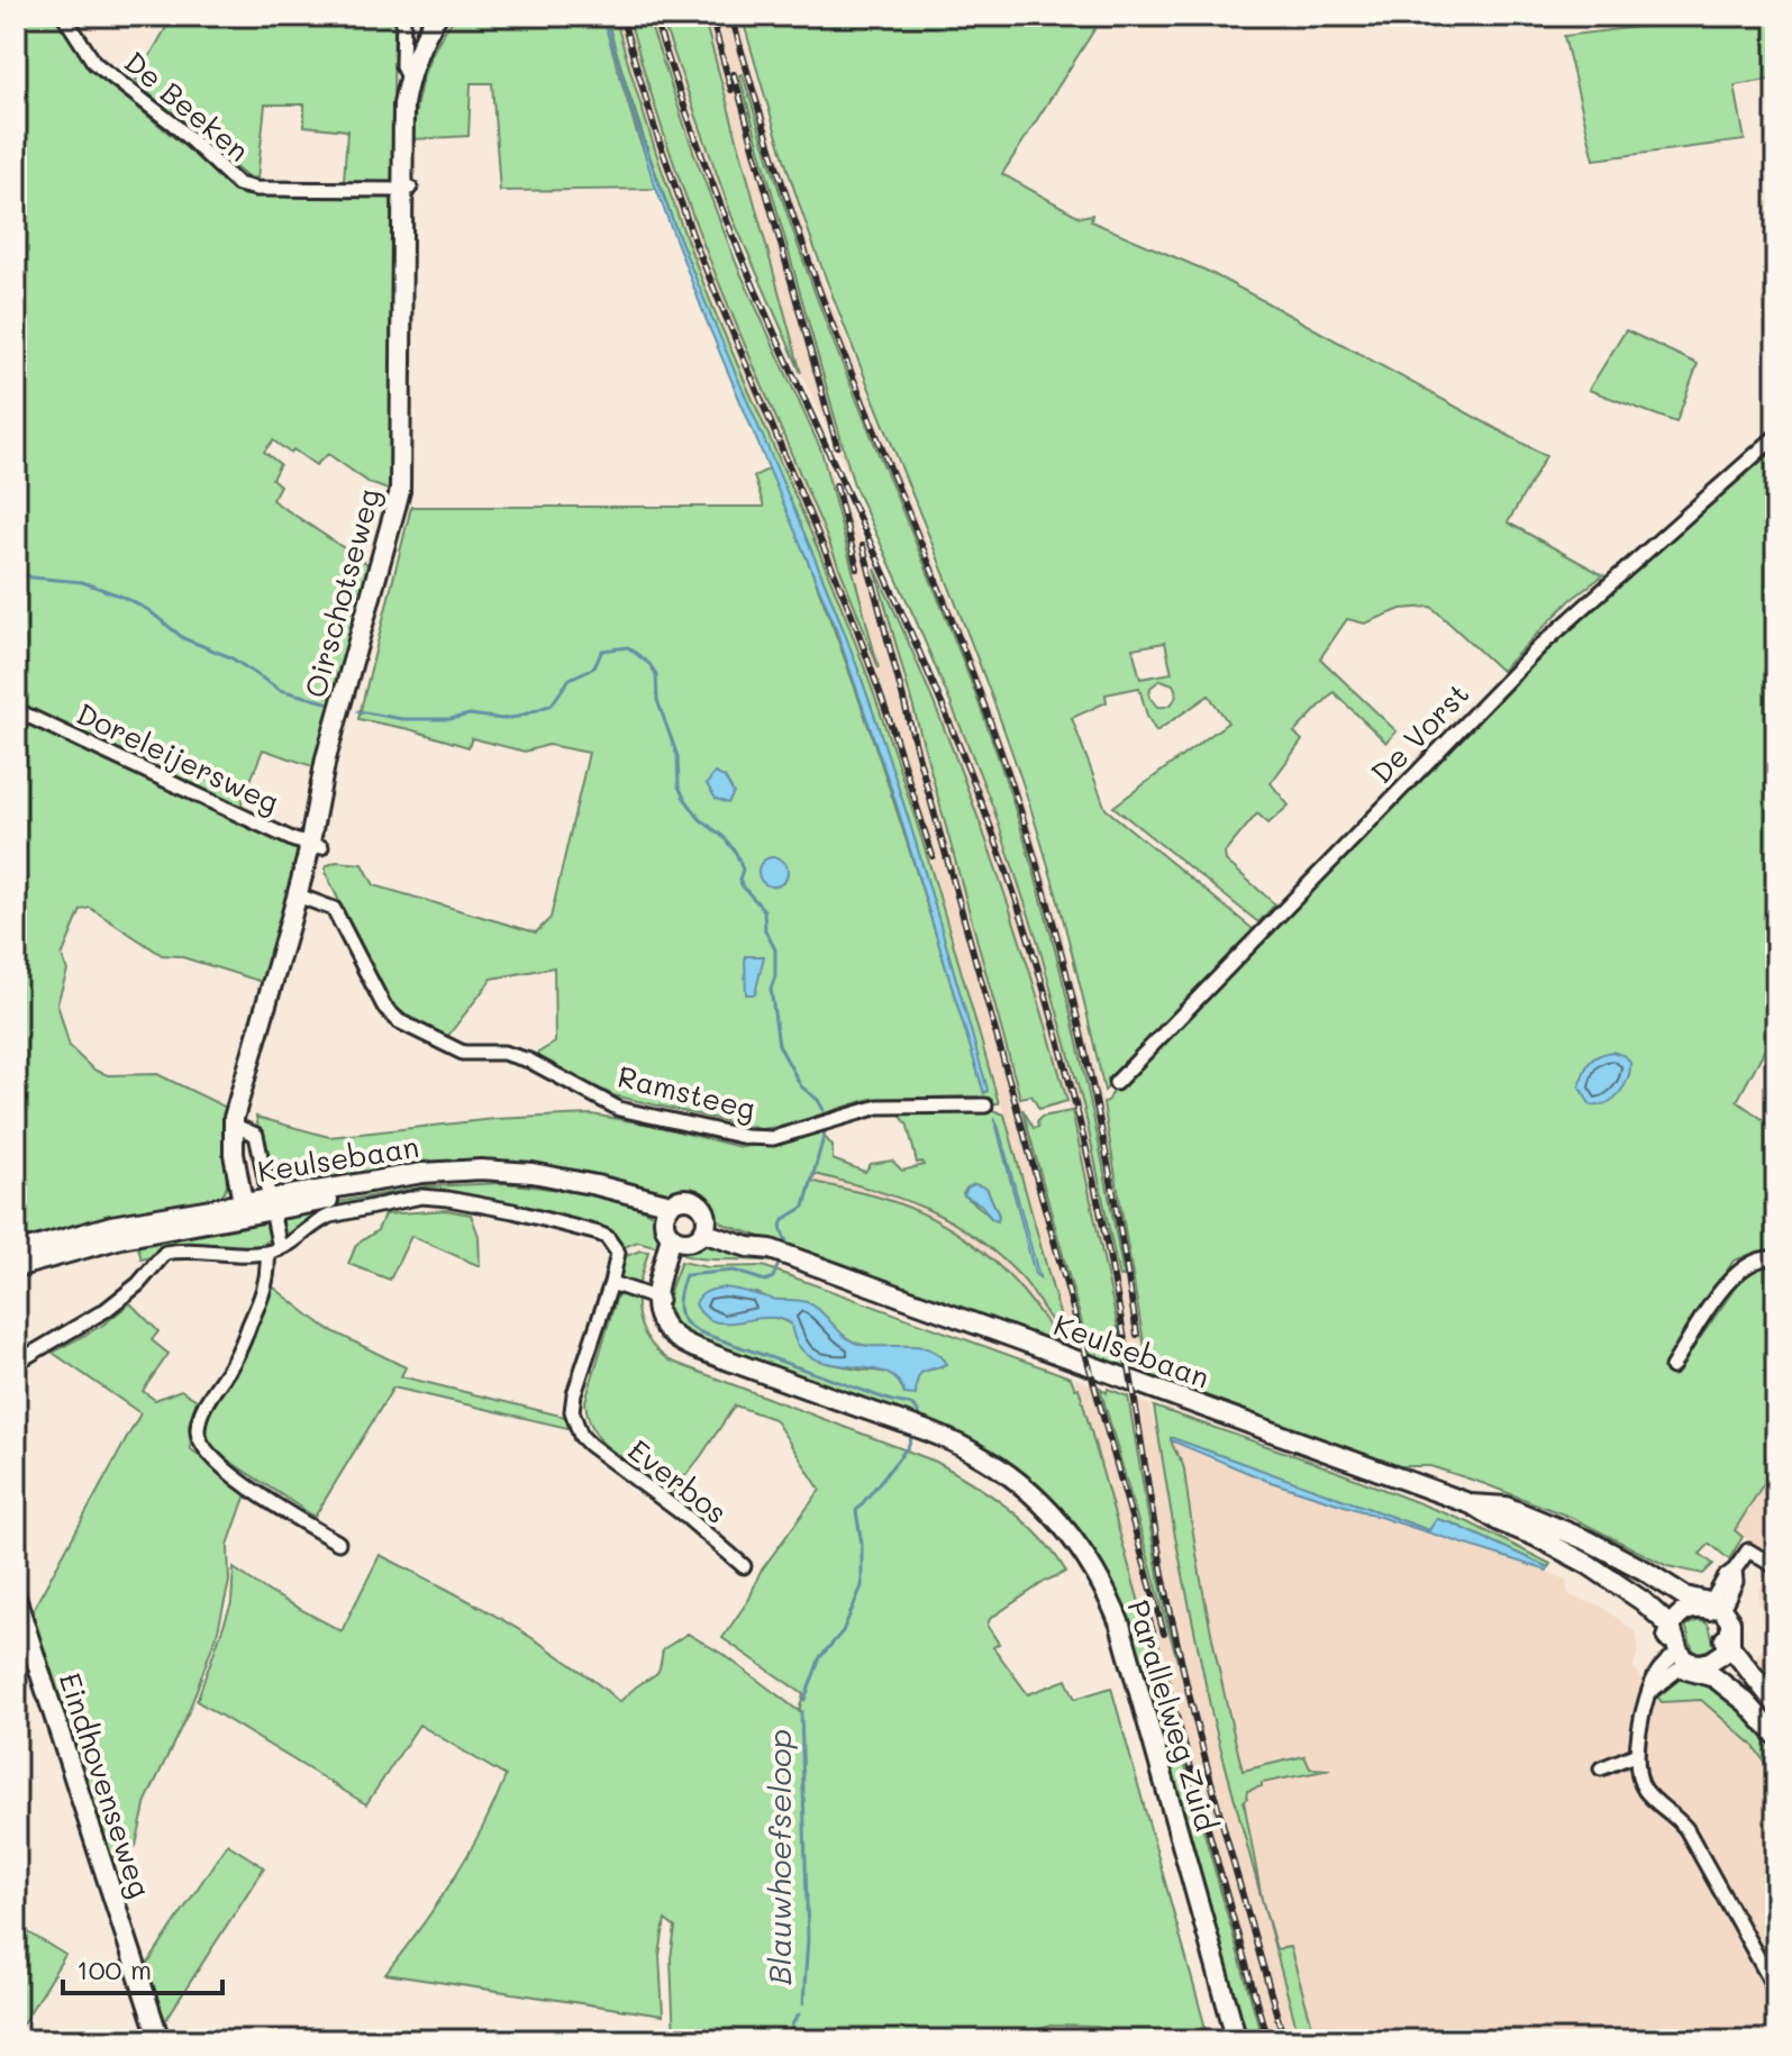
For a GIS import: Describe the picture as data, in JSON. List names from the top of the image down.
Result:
{
  "streets": {
    "main road": [
      "Oirschotseweg",
      "Keulsebaan",
      "Parallelweg Zuid",
      "Eindhovenseweg"
    ],
    "street": [
      "De Beeken",
      "De Vorst",
      "Doreleijersweg",
      "Ramsteeg",
      "Everbos"
    ]
  },
  "crossings": [
    ["De Beeken", "Oirschotseweg"],
    ["Oirschotseweg", "Doreleijersweg"],
    ["Oirschotseweg", "Ramsteeg"],
    ["Oirschotseweg", "Keulsebaan"]
  ],
  "water": ["Blauwhoefseloop"],
  "scale_bar": "100 m"
}
